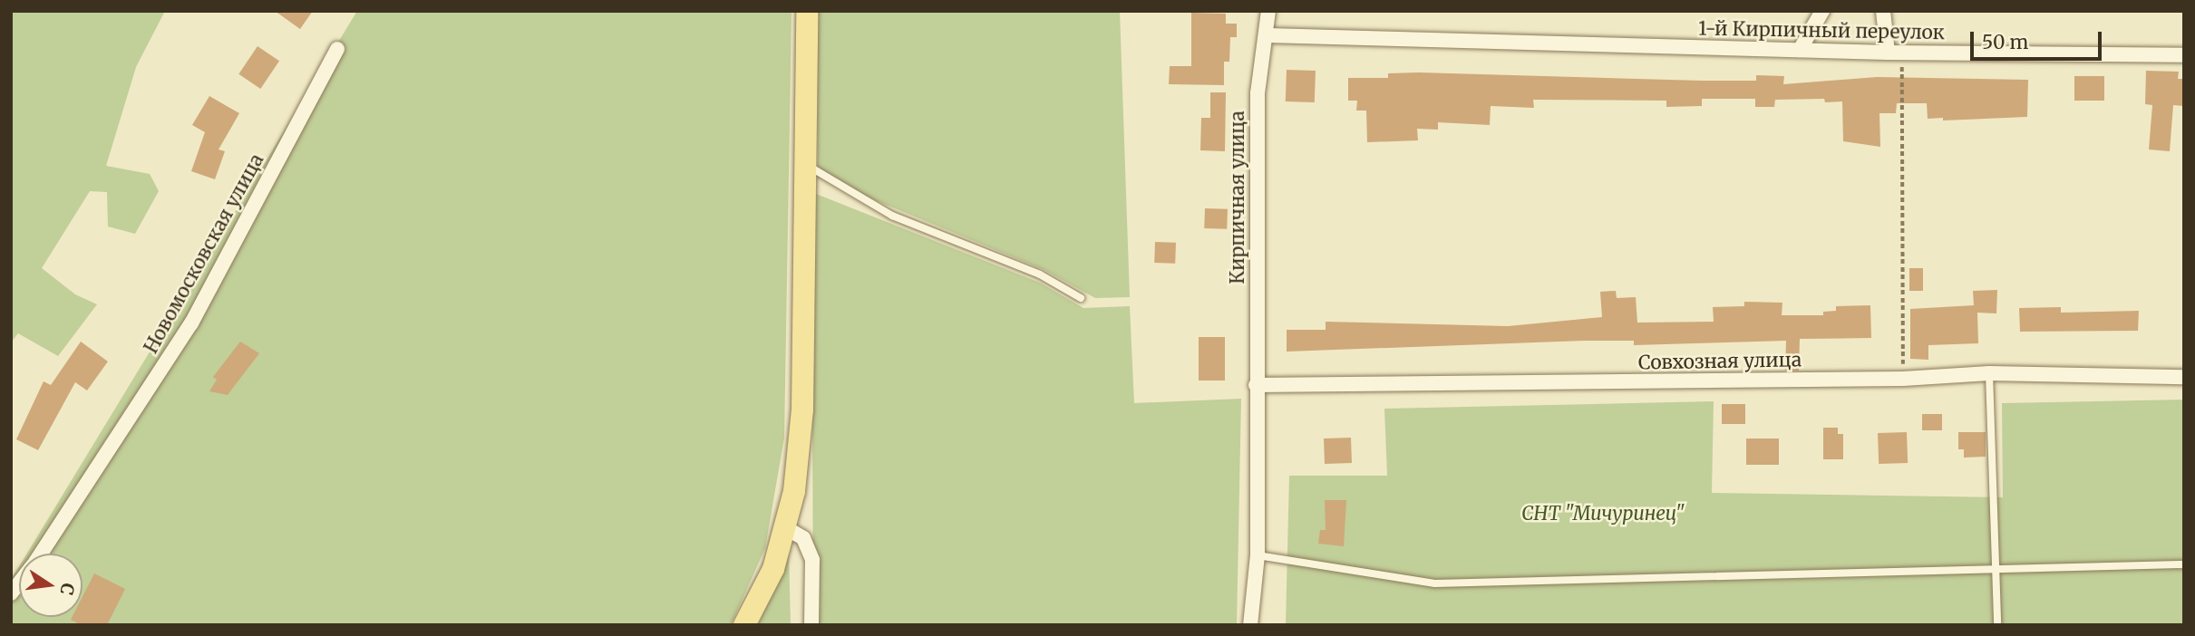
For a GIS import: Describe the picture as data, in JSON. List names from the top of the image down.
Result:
{
  "streets": {
    "street": [
      "1-й Кирпичный переулок",
      "Кирпичная улица",
      "Новомосковская улица",
      "Совхозная улица"
    ]
  },
  "crossings": [
    ["1-й Кирпичный переулок", "Кирпичная улица"],
    ["Кирпичная улица", "Совхозная улица"]
  ],
  "parks": ["СНТ \"Мичуринец\""],
  "scale_bar": "50 m",
  "north": "right"
}
